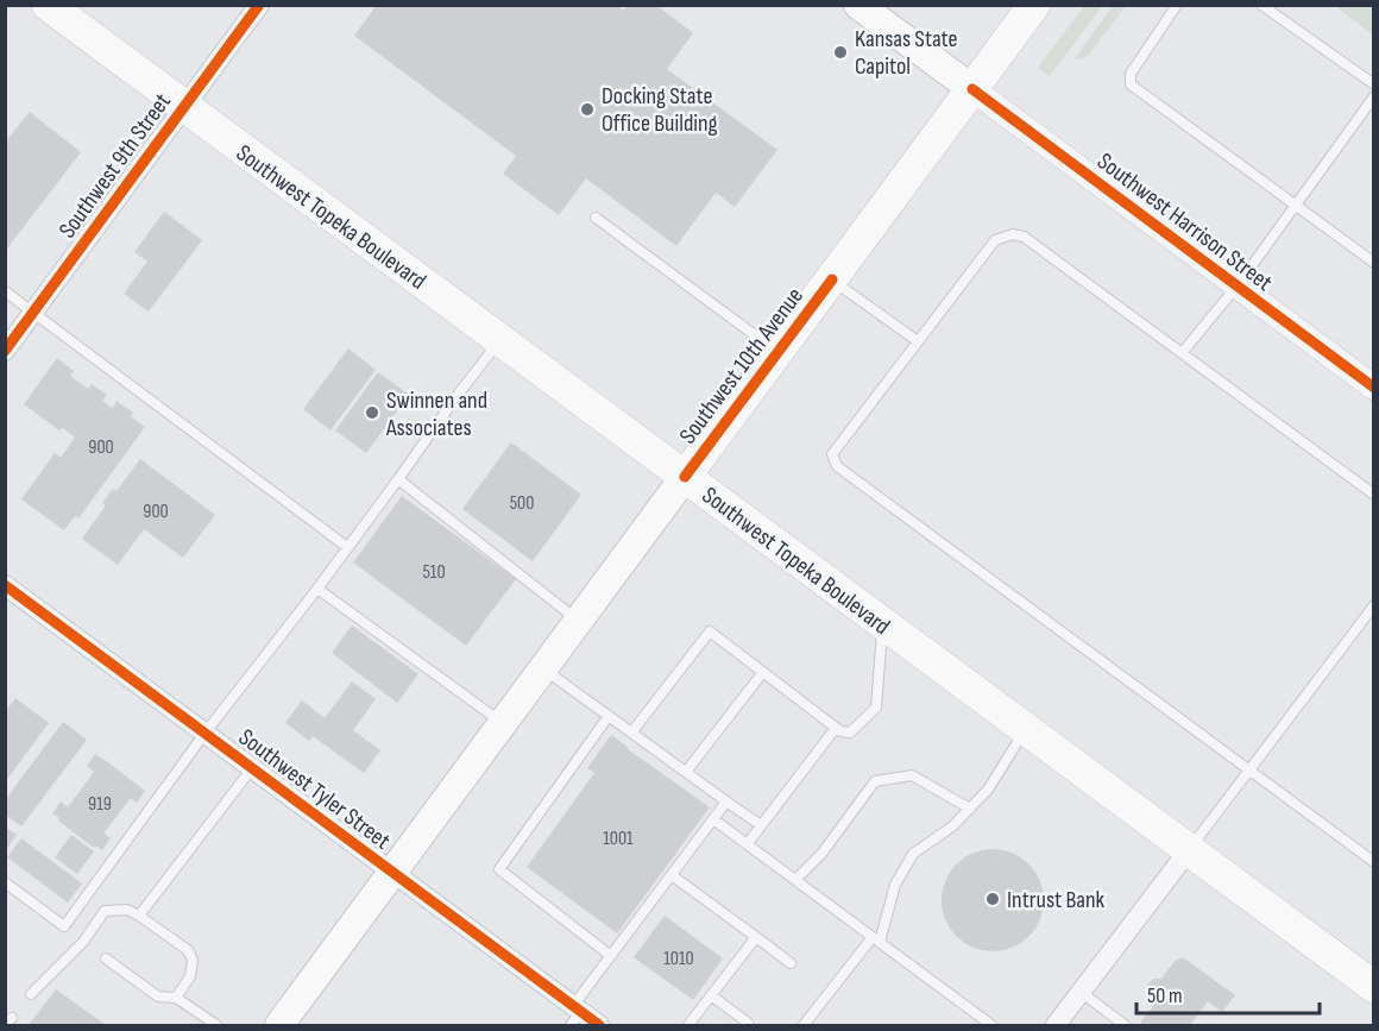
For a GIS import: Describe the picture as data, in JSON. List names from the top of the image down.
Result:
{
  "streets": {
    "main road": ["Southwest Topeka Boulevard", "Southwest Harrison Street", "Southwest 10th Avenue"],
    "street": ["Southwest 9th Street", "Southwest Tyler Street"]
  },
  "crossings": [
    ["Southwest 9th Street", "Southwest Topeka Boulevard"],
    ["Southwest Topeka Boulevard", "Southwest 10th Avenue"],
    ["Southwest Harrison Street", "Southwest 10th Avenue"],
    ["Southwest 10th Avenue", "Southwest Tyler Street"]
  ],
  "places": [
    "Kansas State Capitol",
    "Docking State Office Building",
    "Swinnen and Associates",
    "Intrust Bank"
  ],
  "house_numbers": [
    "900",
    "500",
    "900",
    "510",
    "919",
    "1001",
    "1010"
  ],
  "scale_bar": "50 m"
}
